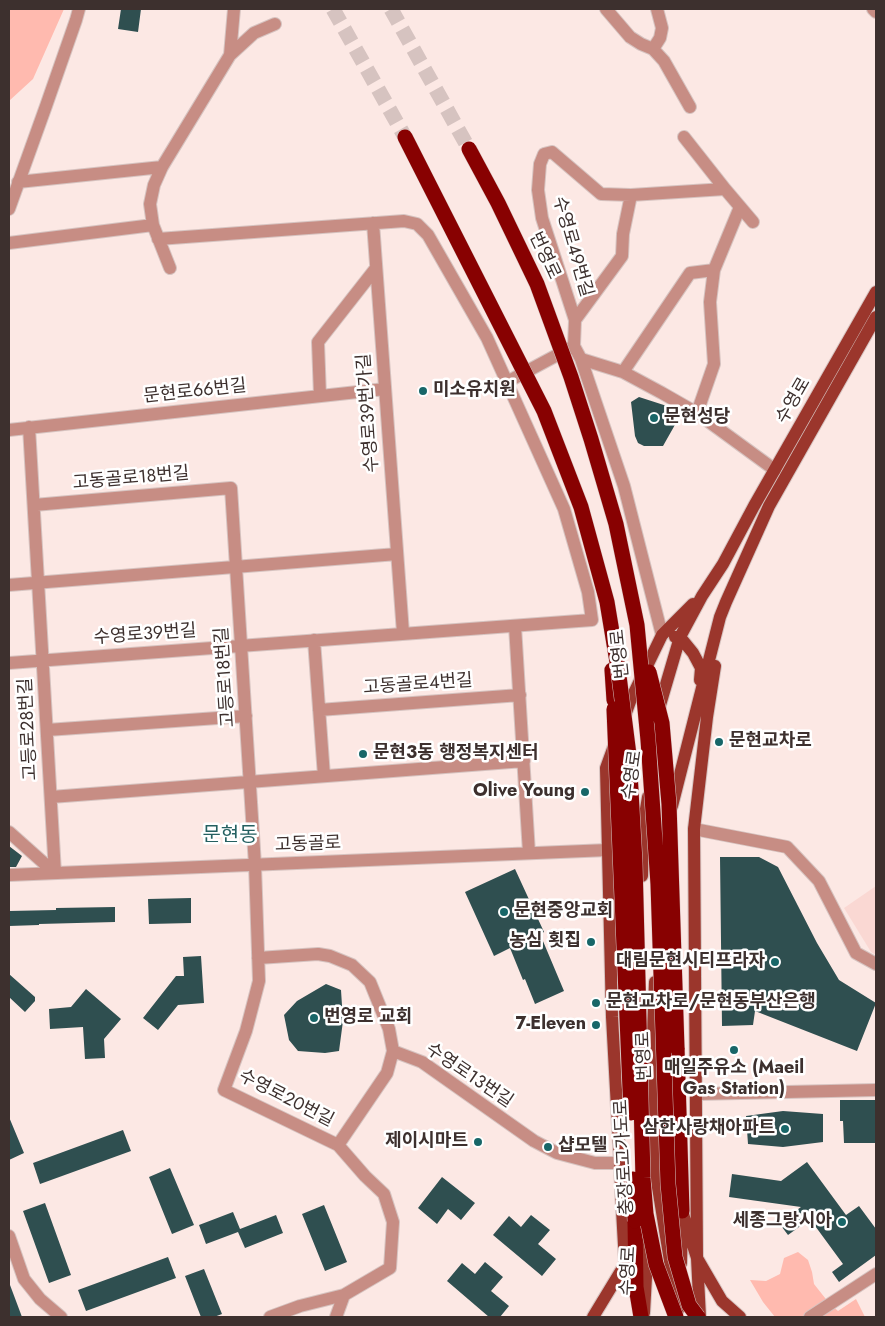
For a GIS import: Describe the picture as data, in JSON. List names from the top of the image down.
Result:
{
  "streets": {
    "highway": ["번영로", "충장로고가도로"],
    "main road": ["수영로"],
    "street": [
      "수영로49번길",
      "문현로66번길",
      "수영로39번가길",
      "고동골로18번길",
      "수영로39번길",
      "고등로18번길",
      "고동골로4번길",
      "고등로28번길",
      "고동골로",
      "수영로13번길",
      "수영로20번길"
    ]
  },
  "crossings": [
    ["번영로", "수영로"],
    ["번영로", "충장로고가도로"],
    ["문현로66번길", "수영로39번가길"],
    ["문현로66번길", "고등로28번길"],
    ["수영로", "충장로고가도로"],
    ["수영로39번가길", "수영로39번길"],
    ["고동골로18번길", "고등로18번길"],
    ["고동골로18번길", "고등로28번길"],
    ["수영로39번길", "고등로18번길"],
    ["수영로39번길", "고등로28번길"],
    ["고등로18번길", "고동골로"],
    ["고등로18번길", "수영로20번길"],
    ["고등로28번길", "고동골로"],
    ["고동골로", "수영로20번길"]
  ],
  "districts": ["문현동"],
  "places": [
    "미소유치원",
    "문현성당",
    "문현교차로",
    "문현3동 행정복지센터",
    "Olive Young",
    "문현중앙교회",
    "농심 횟집",
    "대림문현시티프라자",
    "문현교차로/문현동부산은행",
    "번영로 교회",
    "7-Eleven",
    "매일주유소 (Maeil Gas Station)",
    "삼한사랑채아파트",
    "제이시마트",
    "샵모텔",
    "세종그랑시아"
  ]
}
